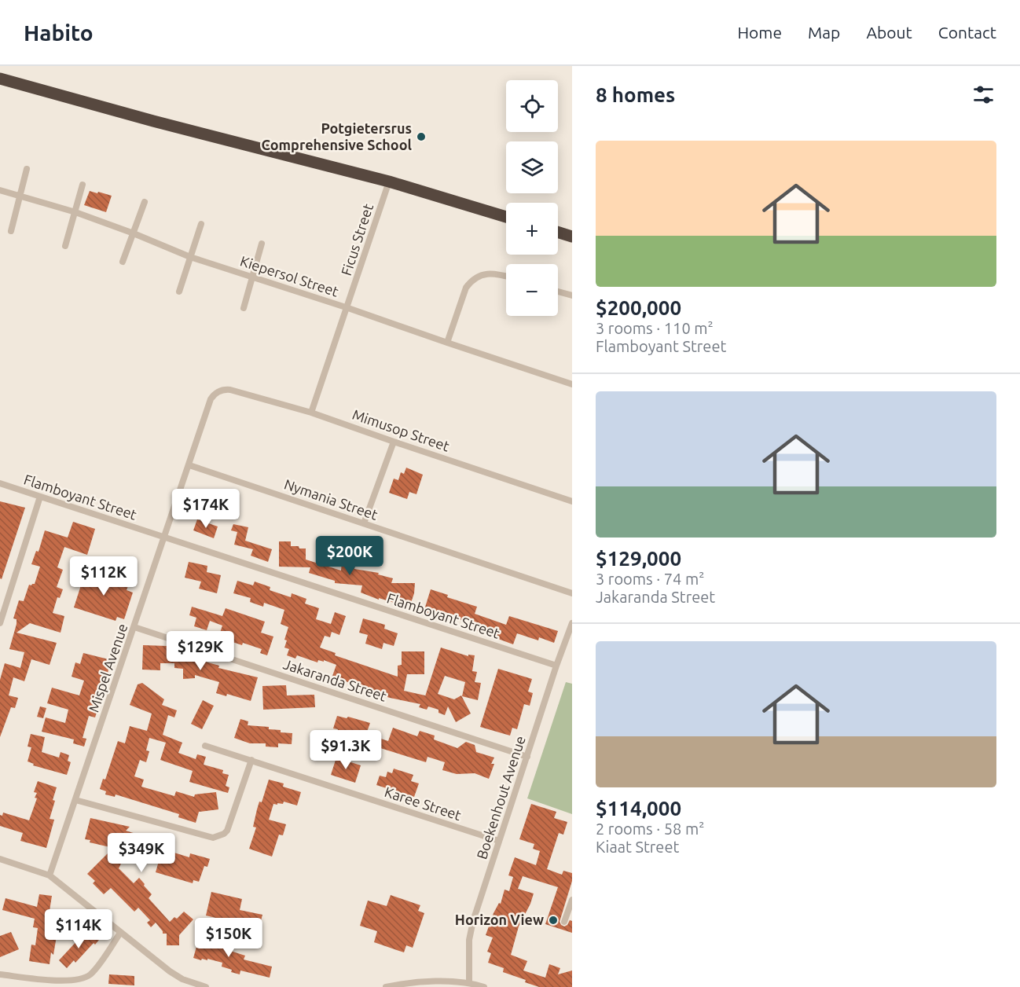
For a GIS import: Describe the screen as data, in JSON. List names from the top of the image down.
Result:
{
  "streets": {
    "street": [
      "Ficus Street",
      "Kiepersol Street",
      "Mimusop Street",
      "Flamboyant Street",
      "Nymania Street",
      "Mispel Avenue",
      "Jakaranda Street",
      "Boekenhout Avenue",
      "Karee Street"
    ]
  },
  "crossings": [
    ["Ficus Street", "Kiepersol Street"],
    ["Ficus Street", "Mimusop Street"],
    ["Mimusop Street", "Mispel Avenue"],
    ["Flamboyant Street", "Mispel Avenue"],
    ["Flamboyant Street", "Boekenhout Avenue"],
    ["Nymania Street", "Mispel Avenue"],
    ["Mispel Avenue", "Jakaranda Street"],
    ["Jakaranda Street", "Boekenhout Avenue"],
    ["Boekenhout Avenue", "Karee Street"]
  ],
  "places": ["Potgietersrus Comprehensive School", "Horizon View"],
  "page": {
    "header": "Habito",
    "nav": [
      "Home",
      "Map",
      "About",
      "Contact"
    ],
    "heading": "8 homes",
    "map_buttons": ["+", "−"],
    "list": [
      {
        "name": "$200,000",
        "note": "3 rooms · 110 m² · Flamboyant Street"
      },
      {
        "name": "$129,000",
        "note": "3 rooms · 74 m² · Jakaranda Street"
      },
      {
        "name": "$114,000",
        "note": "2 rooms · 58 m² · Kiaat Street"
      }
    ],
    "price": [
      "$174K",
      "$200K",
      "$112K",
      "$129K",
      "$91.3K",
      "$349K",
      "$114K",
      "$150K"
    ]
  }
}
